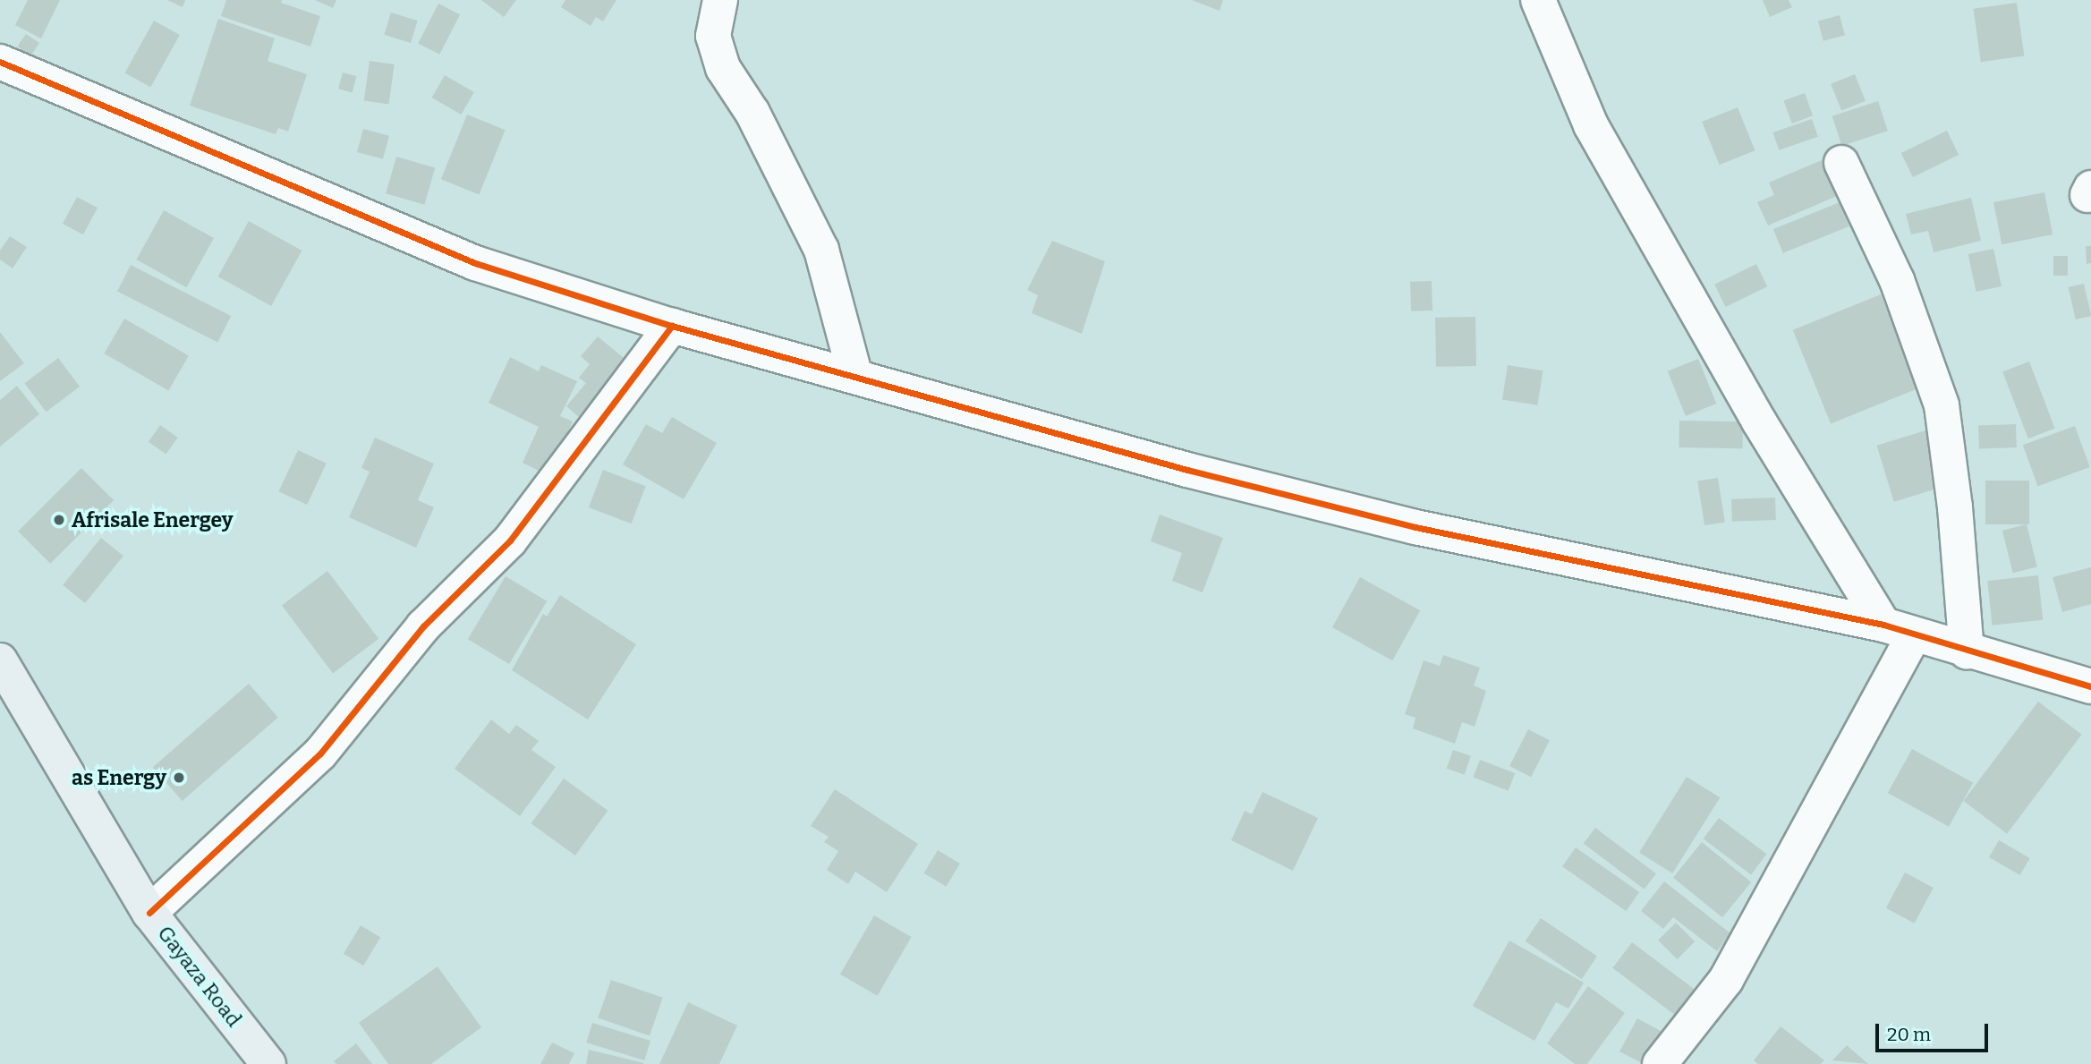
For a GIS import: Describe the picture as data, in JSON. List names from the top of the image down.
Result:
{
  "streets": {
    "main road": ["Gayaza Road"]
  },
  "places": ["Afrisale Energey", "as Energy"],
  "scale_bar": "20 m"
}
